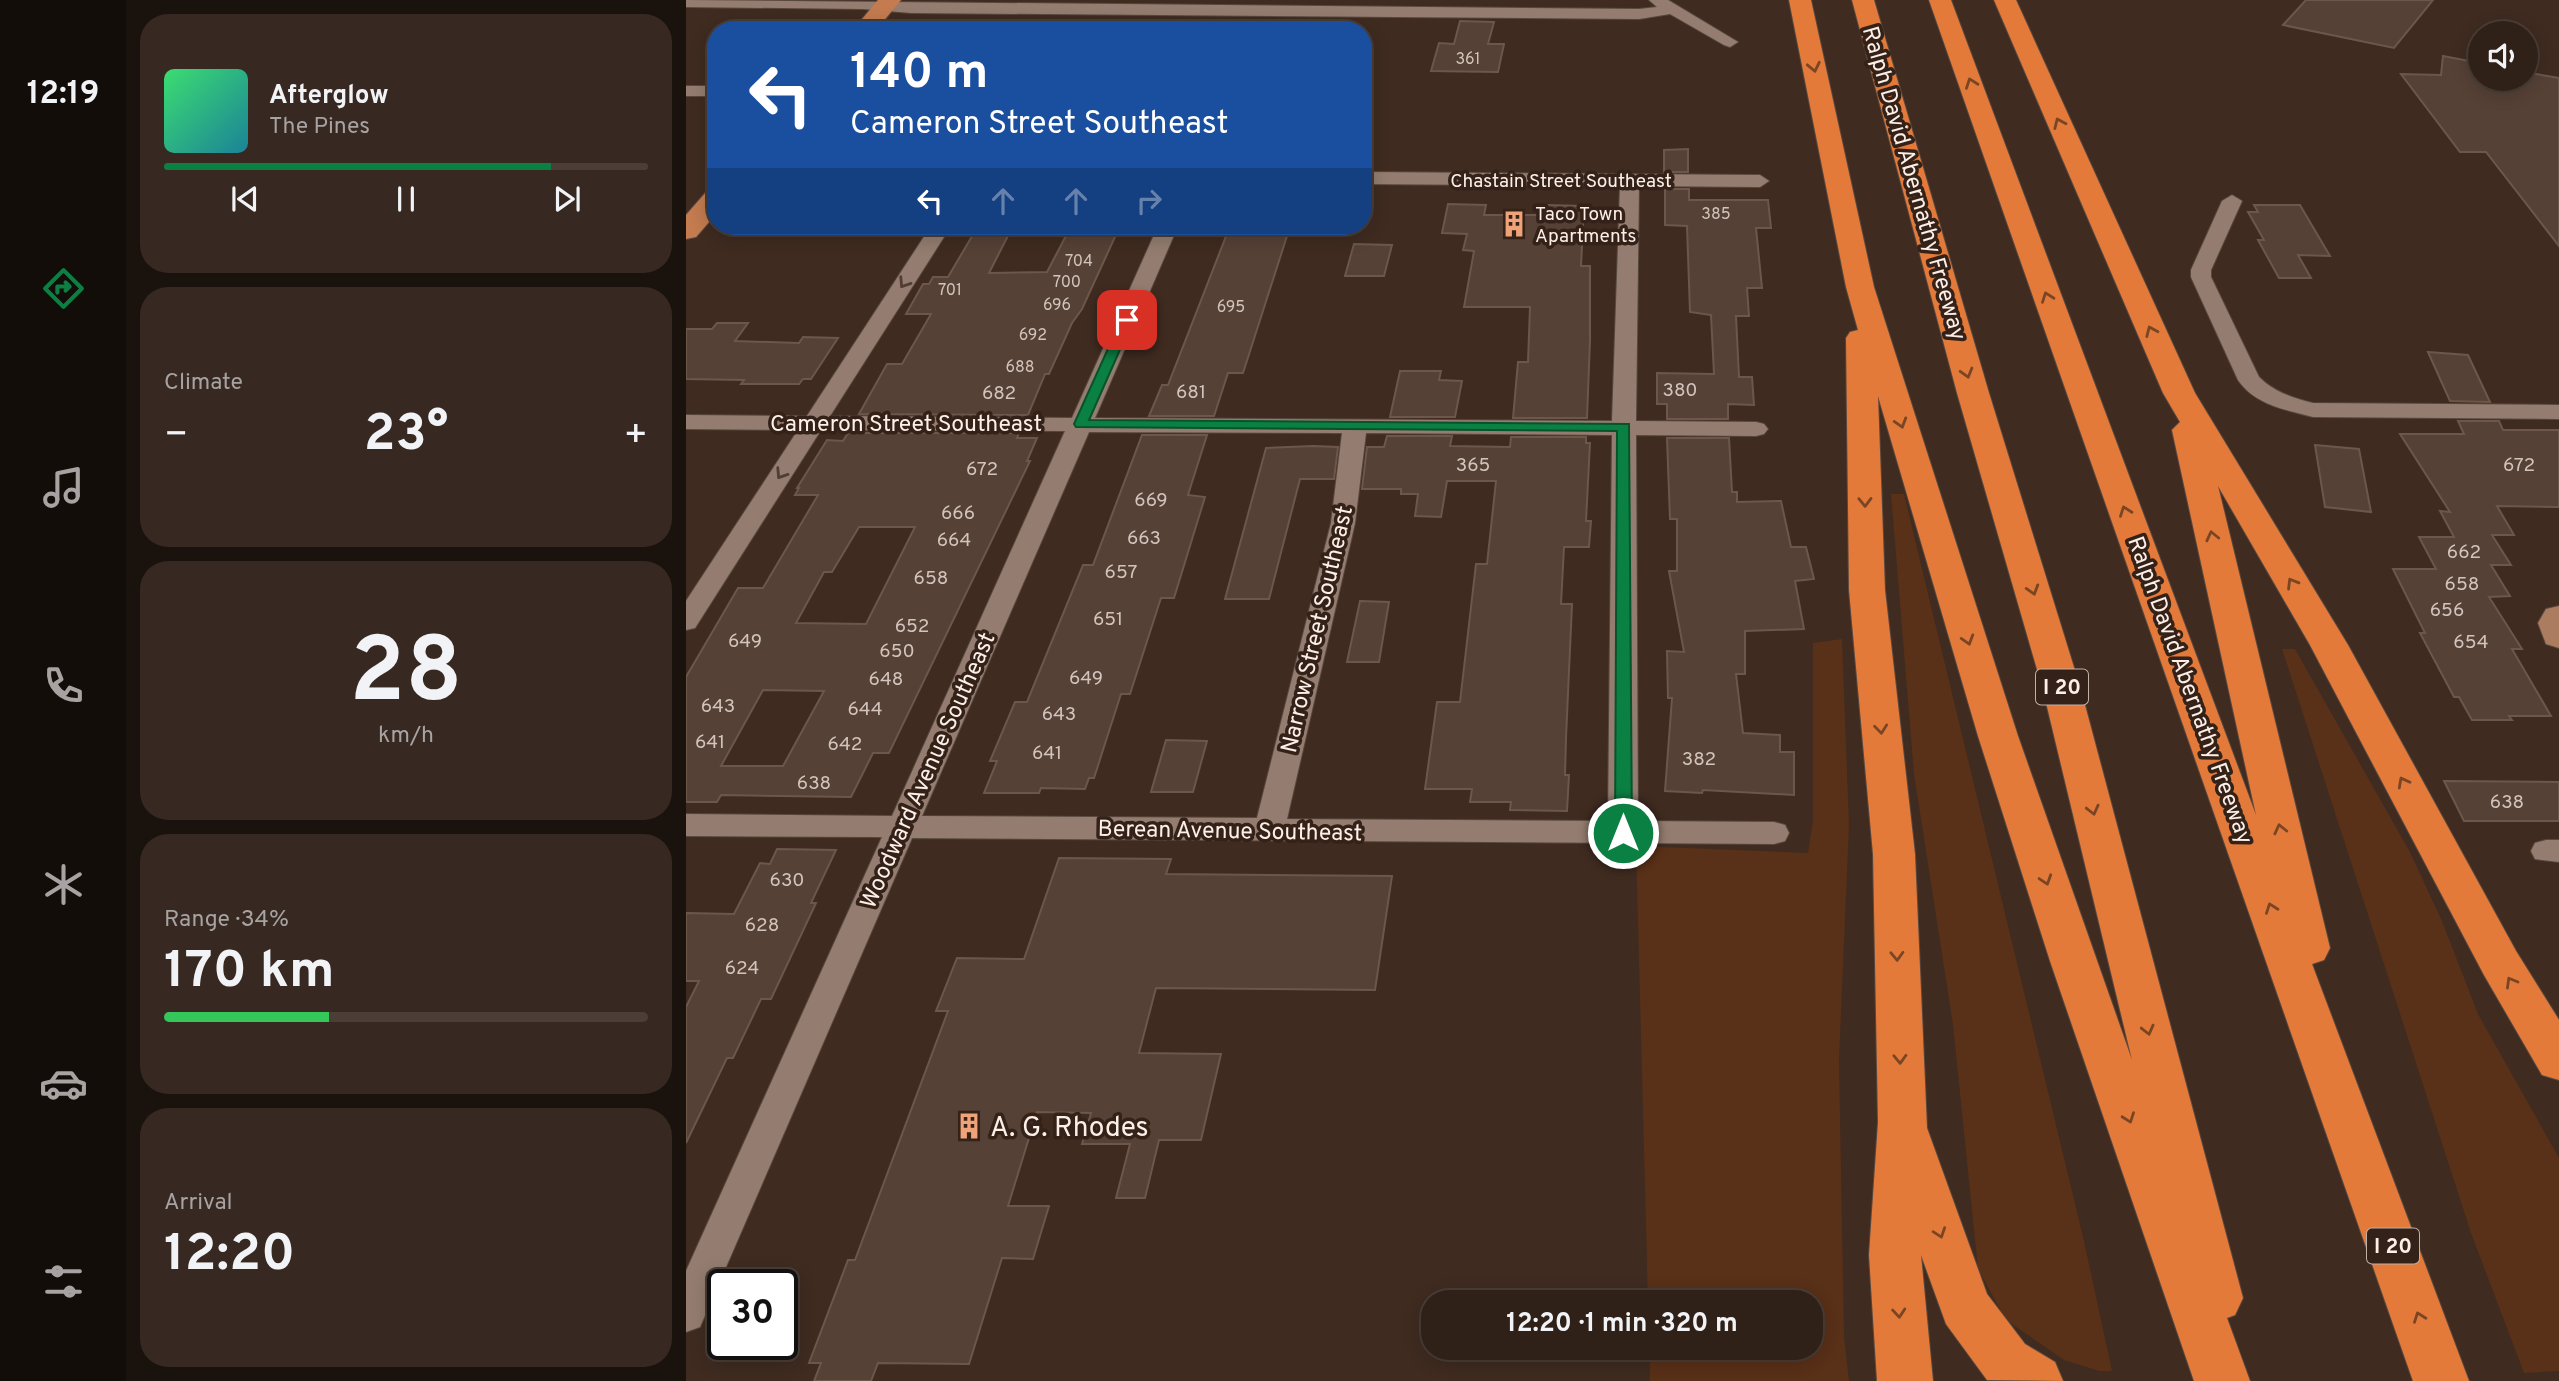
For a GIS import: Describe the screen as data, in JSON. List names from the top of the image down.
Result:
{
  "streets": {
    "highway": ["Ralph David Abernathy Freeway", "I 20"],
    "street": [
      "Chastain Street Southeast",
      "Cameron Street Southeast",
      "Narrow Street Southeast",
      "Woodward Avenue Southeast",
      "Berean Avenue Southeast"
    ]
  },
  "crossings": [
    ["Cameron Street Southeast", "Narrow Street Southeast"],
    ["Cameron Street Southeast", "Woodward Avenue Southeast"],
    ["Narrow Street Southeast", "Berean Avenue Southeast"],
    ["Woodward Avenue Southeast", "Berean Avenue Southeast"]
  ],
  "places": {
    "building": ["Taco Town Apartments", "A. G. Rhodes"]
  },
  "house_numbers": [
    "361",
    "385",
    "704",
    "700",
    "701",
    "696",
    "695",
    "692",
    "688",
    "380",
    "681",
    "682",
    "365",
    "672",
    "672",
    "669",
    "666",
    "663",
    "664",
    "662",
    "657",
    "658",
    "658",
    "656",
    "651",
    "652",
    "649",
    "654",
    "650",
    "649",
    "648",
    "643",
    "644",
    "643",
    "641",
    "642",
    "641",
    "382",
    "638",
    "638",
    "630",
    "628",
    "624"
  ],
  "page": {
    "tabs": "12:19",
    "turn": ["140 m", "Cameron Street Southeast"],
    "song": ["Afterglow", "The Pines"],
    "tile": [
      "Climate",
      ["28", "km/h"],
      ["Range · 34%", "170 km"],
      ["Arrival", "12:20"]
    ],
    "heat": ["−", "23°", "+"],
    "limit": "30",
    "trip": "12:20 · 1 min · 320 m"
  }
}
